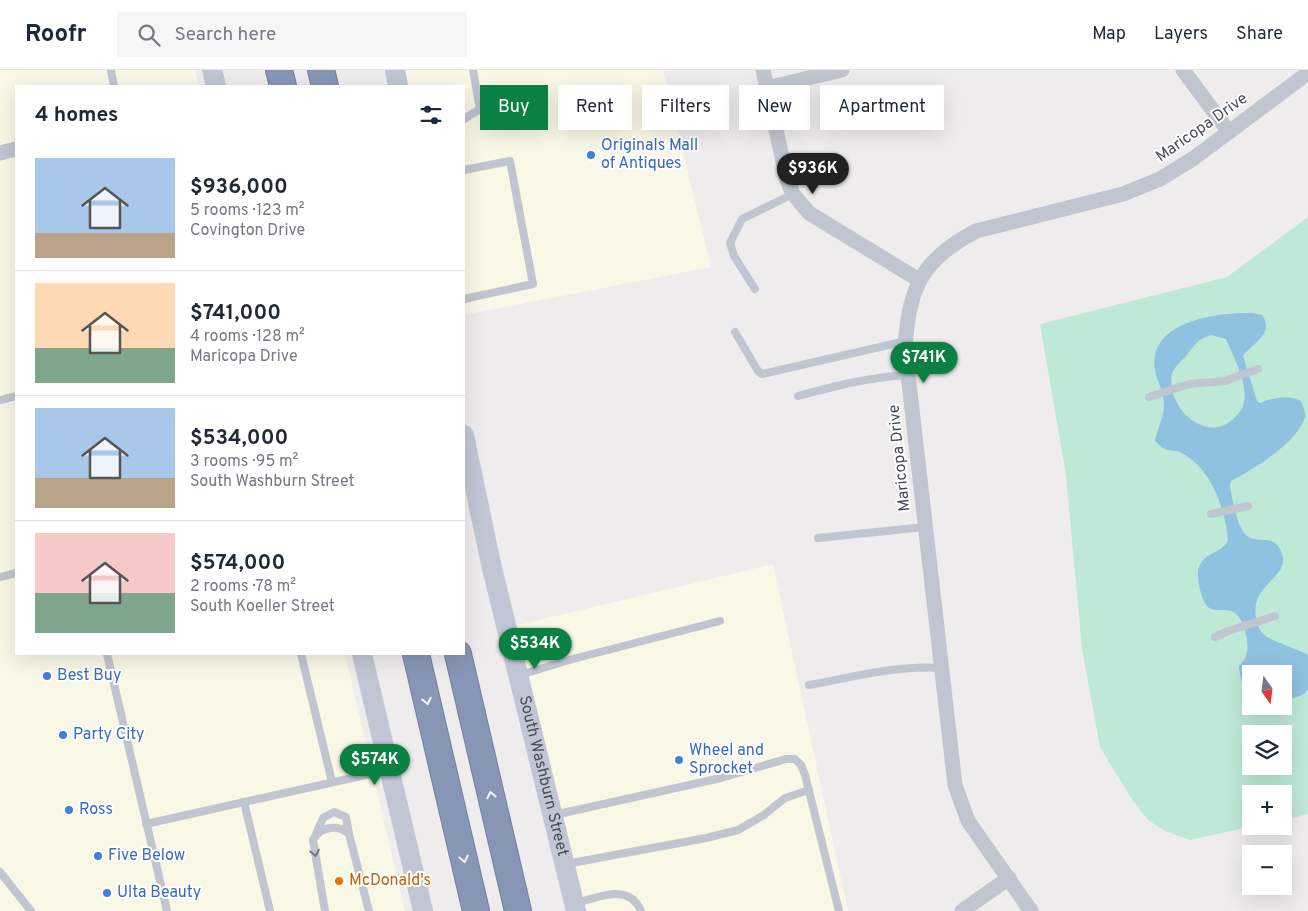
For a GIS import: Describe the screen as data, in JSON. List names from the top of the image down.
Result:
{
  "streets": {
    "street": ["Maricopa Drive", "South Washburn Street"]
  },
  "places": [
    "Originals Mall of Antiques",
    "Best Buy",
    "Party City",
    "Wheel and Sprocket",
    "Ross",
    "Five Below",
    "McDonald's",
    "Ulta Beauty"
  ],
  "north": "bottom",
  "page": {
    "header": "Roofr",
    "search": "Search here",
    "nav": ["Map", "Layers", "Share"],
    "chip": [
      "Buy",
      "Rent",
      "Filters",
      "New",
      "Apartment"
    ],
    "heading": "4 homes",
    "list": [
      {
        "name": "$936,000",
        "note": "5 rooms · 123 m² · Covington Drive"
      },
      {
        "name": "$741,000",
        "note": "4 rooms · 128 m² · Maricopa Drive"
      },
      {
        "name": "$534,000",
        "note": "3 rooms · 95 m² · South Washburn Street"
      },
      {
        "name": "$574,000",
        "note": "2 rooms · 78 m² · South Koeller Street"
      }
    ],
    "price": [
      "$936K",
      "$741K",
      "$534K",
      "$574K"
    ],
    "map_buttons": ["+", "−"]
  }
}
